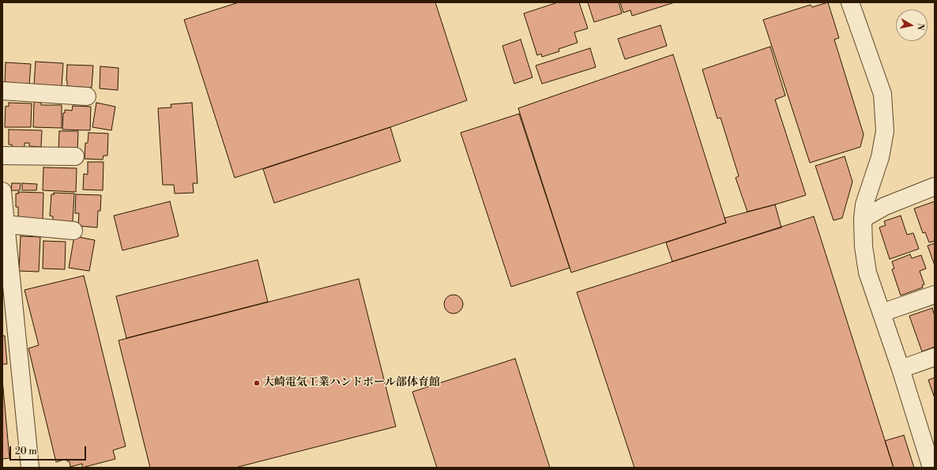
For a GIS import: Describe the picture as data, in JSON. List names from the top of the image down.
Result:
{
  "places": ["大崎電気工業ハンドボール部体育館"],
  "scale_bar": "20 m",
  "north": "right"
}
